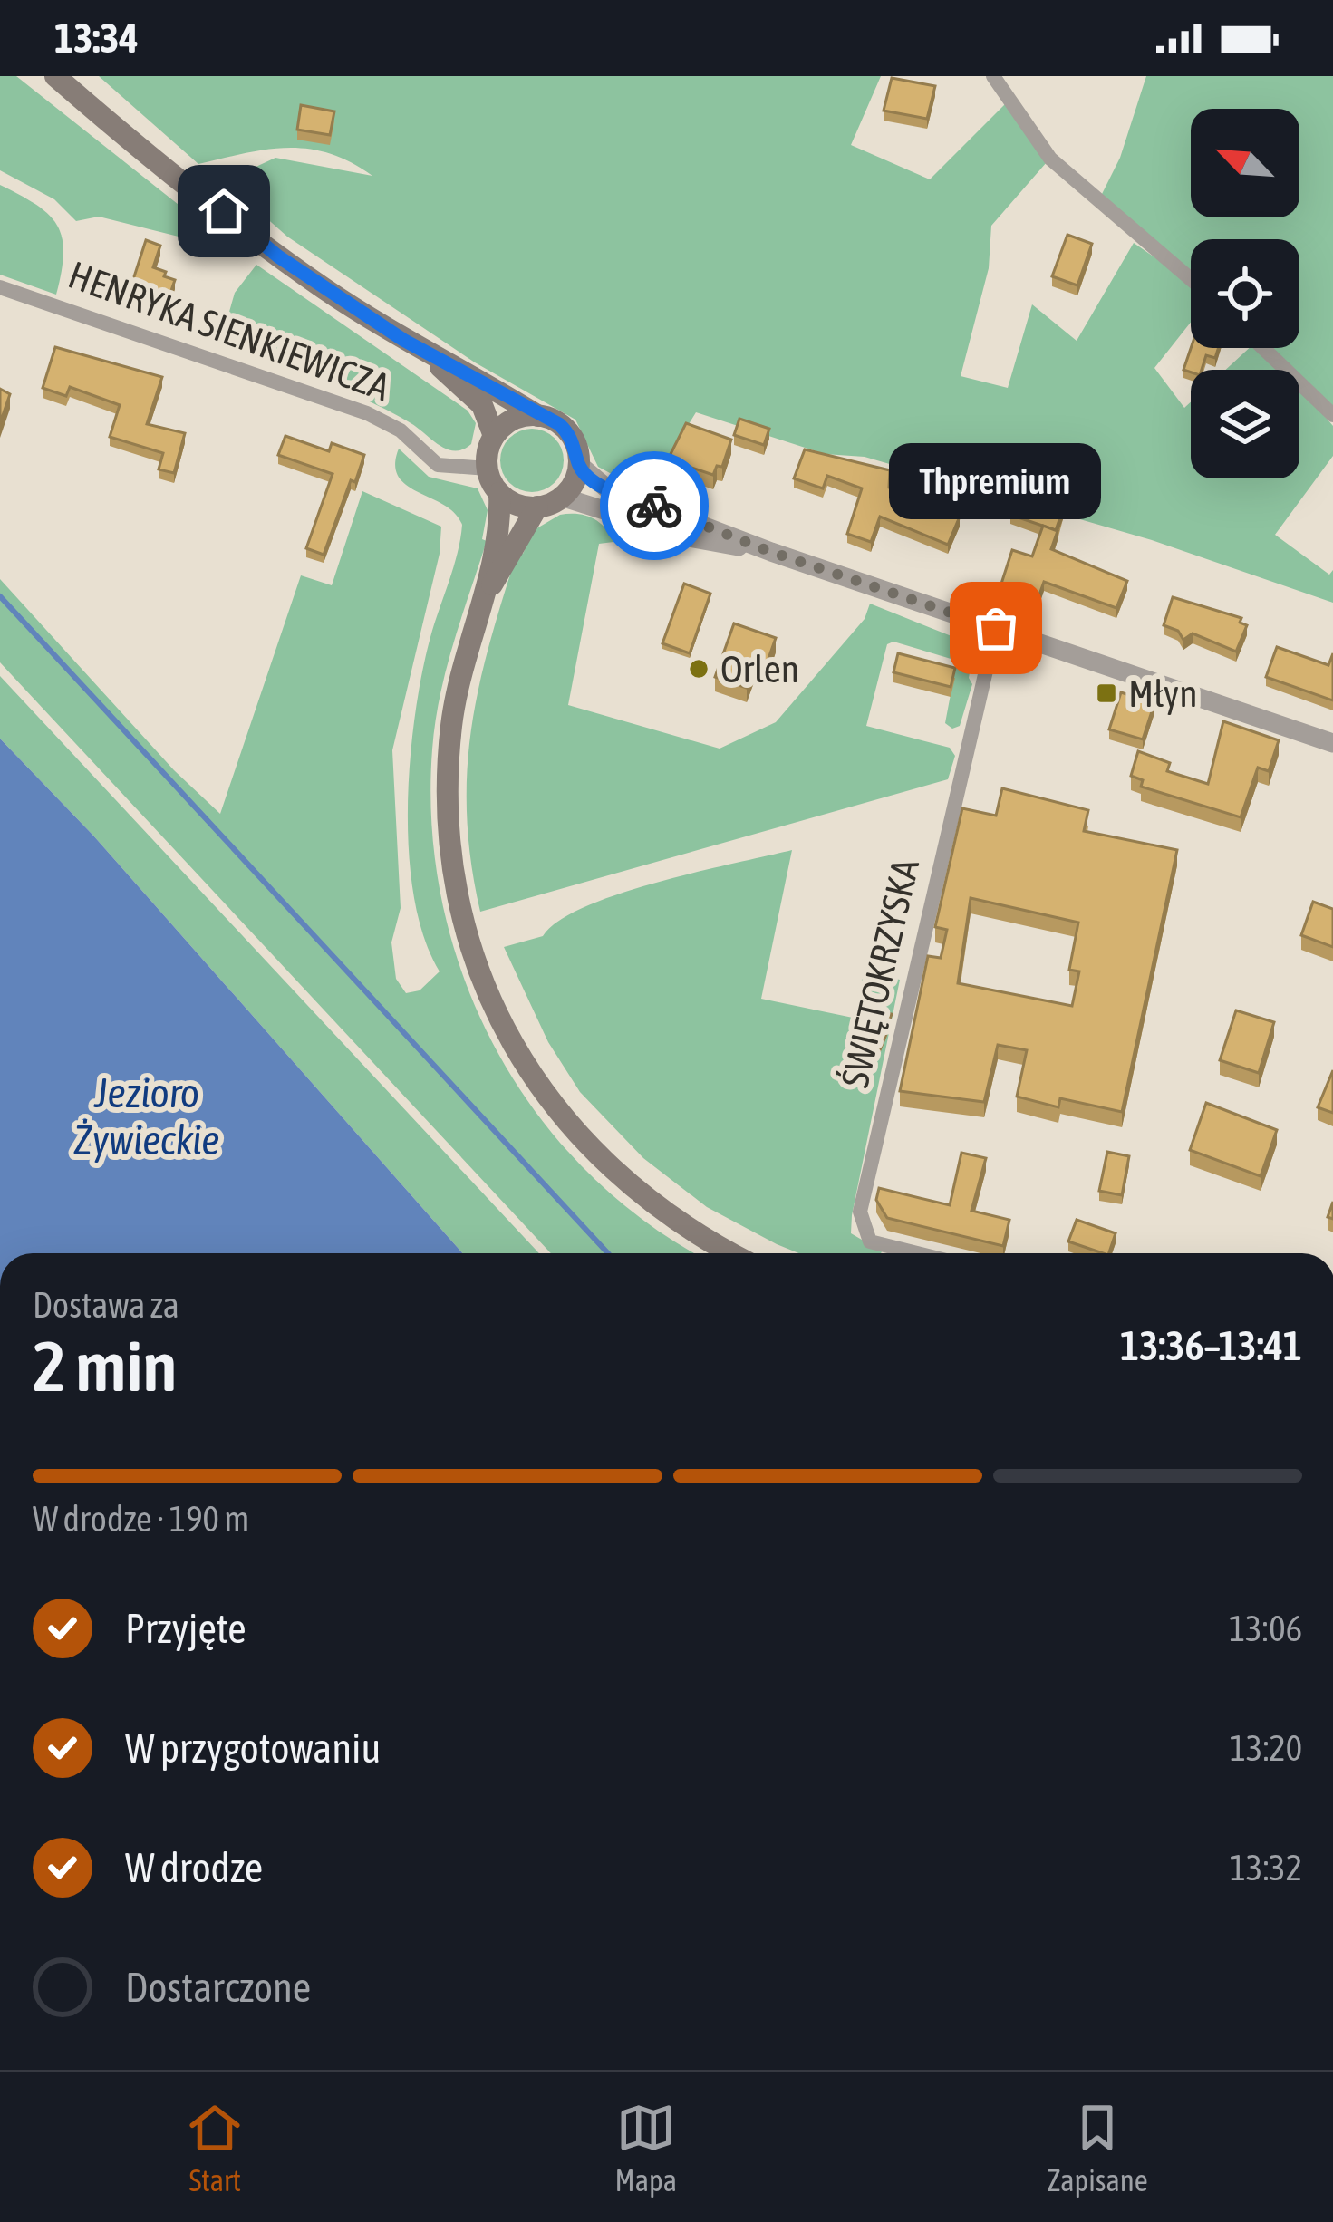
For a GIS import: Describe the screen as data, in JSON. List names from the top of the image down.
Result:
{
  "streets": {
    "street": ["HENRYKA SIENKIEWICZA", "ŚWIĘTOKRZYSKA"]
  },
  "water": ["Jezioro Żywieckie"],
  "places": {
    "other": ["Thpremium", "Orlen"],
    "transit": ["Młyn"]
  },
  "north": "top left",
  "page": {
    "status": "13:34",
    "bubble": "Thpremium",
    "heading": ["2 min", "Dostawa za", "13:36–13:41"],
    "bar": "W drodze · 190 m",
    "list": [
      ["Przyjęte", "13:06"],
      ["W przygotowaniu", "13:20"],
      ["W drodze", "13:32"],
      "Dostarczone"
    ],
    "tabs": ["Start", "Mapa", "Zapisane"]
  }
}
